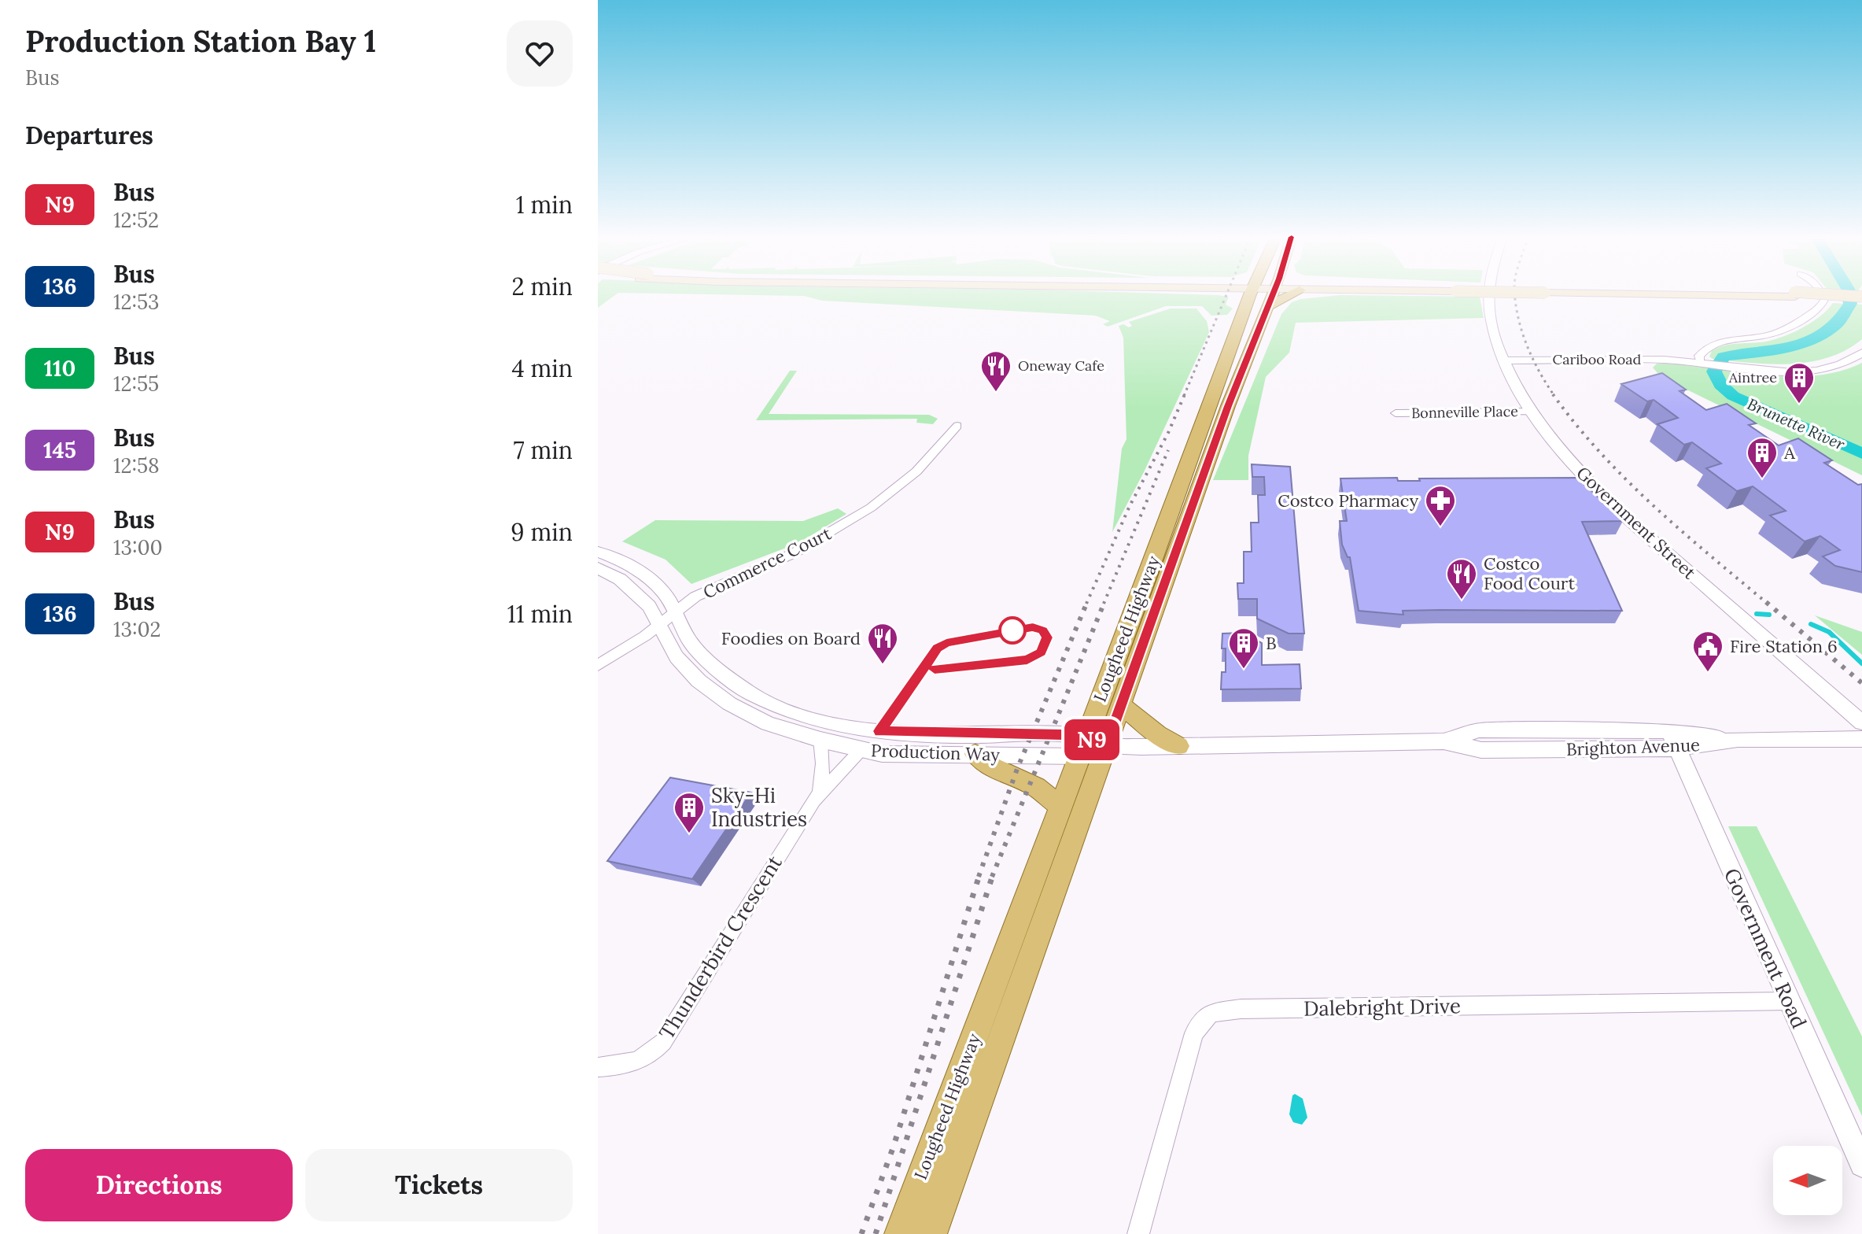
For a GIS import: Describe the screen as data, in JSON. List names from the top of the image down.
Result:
{
  "streets": {
    "main road": ["Lougheed Highway"],
    "street": [
      "Cariboo Road",
      "Bonneville Place",
      "Government Street",
      "Commerce Court",
      "Brighton Avenue",
      "Production Way",
      "Thunderbird Crescent",
      "Government Road",
      "Dalebright Drive"
    ]
  },
  "crossings": [
    ["Cariboo Road", "Government Street"],
    ["Bonneville Place", "Government Street"],
    ["Commerce Court", "Production Way"],
    ["Lougheed Highway", "Brighton Avenue"],
    ["Lougheed Highway", "Production Way"],
    ["Brighton Avenue", "Production Way"],
    ["Brighton Avenue", "Government Road"],
    ["Production Way", "Thunderbird Crescent"],
    ["Government Road", "Dalebright Drive"]
  ],
  "water": ["Brunette River"],
  "places": {
    "restaurant": ["Oneway Cafe", "Costco Food Court", "Foodies on Board"],
    "building": [
      "Aintree",
      "A",
      "B",
      "Sky-Hi Industries"
    ],
    "pharmacy": ["Costco Pharmacy"],
    "public building": ["Fire Station 6"]
  },
  "lines": ["bus line N9"],
  "north": "left",
  "page": {
    "heading": [
      ["Production Station Bay 1", "Bus"],
      "Departures"
    ],
    "on_map": "N9",
    "list": [
      {
        "mark": "N9",
        "name": "Bus",
        "note": "12:52",
        "value": "1 min"
      },
      {
        "mark": "136",
        "name": "Bus",
        "note": "12:53",
        "value": "2 min"
      },
      {
        "mark": "110",
        "name": "Bus",
        "note": "12:55",
        "value": "4 min"
      },
      {
        "mark": "145",
        "name": "Bus",
        "note": "12:58",
        "value": "7 min"
      },
      {
        "mark": "N9",
        "name": "Bus",
        "note": "13:00",
        "value": "9 min"
      },
      {
        "mark": "136",
        "name": "Bus",
        "note": "13:02",
        "value": "11 min"
      }
    ],
    "buttons": ["Directions", "Tickets"]
  }
}
